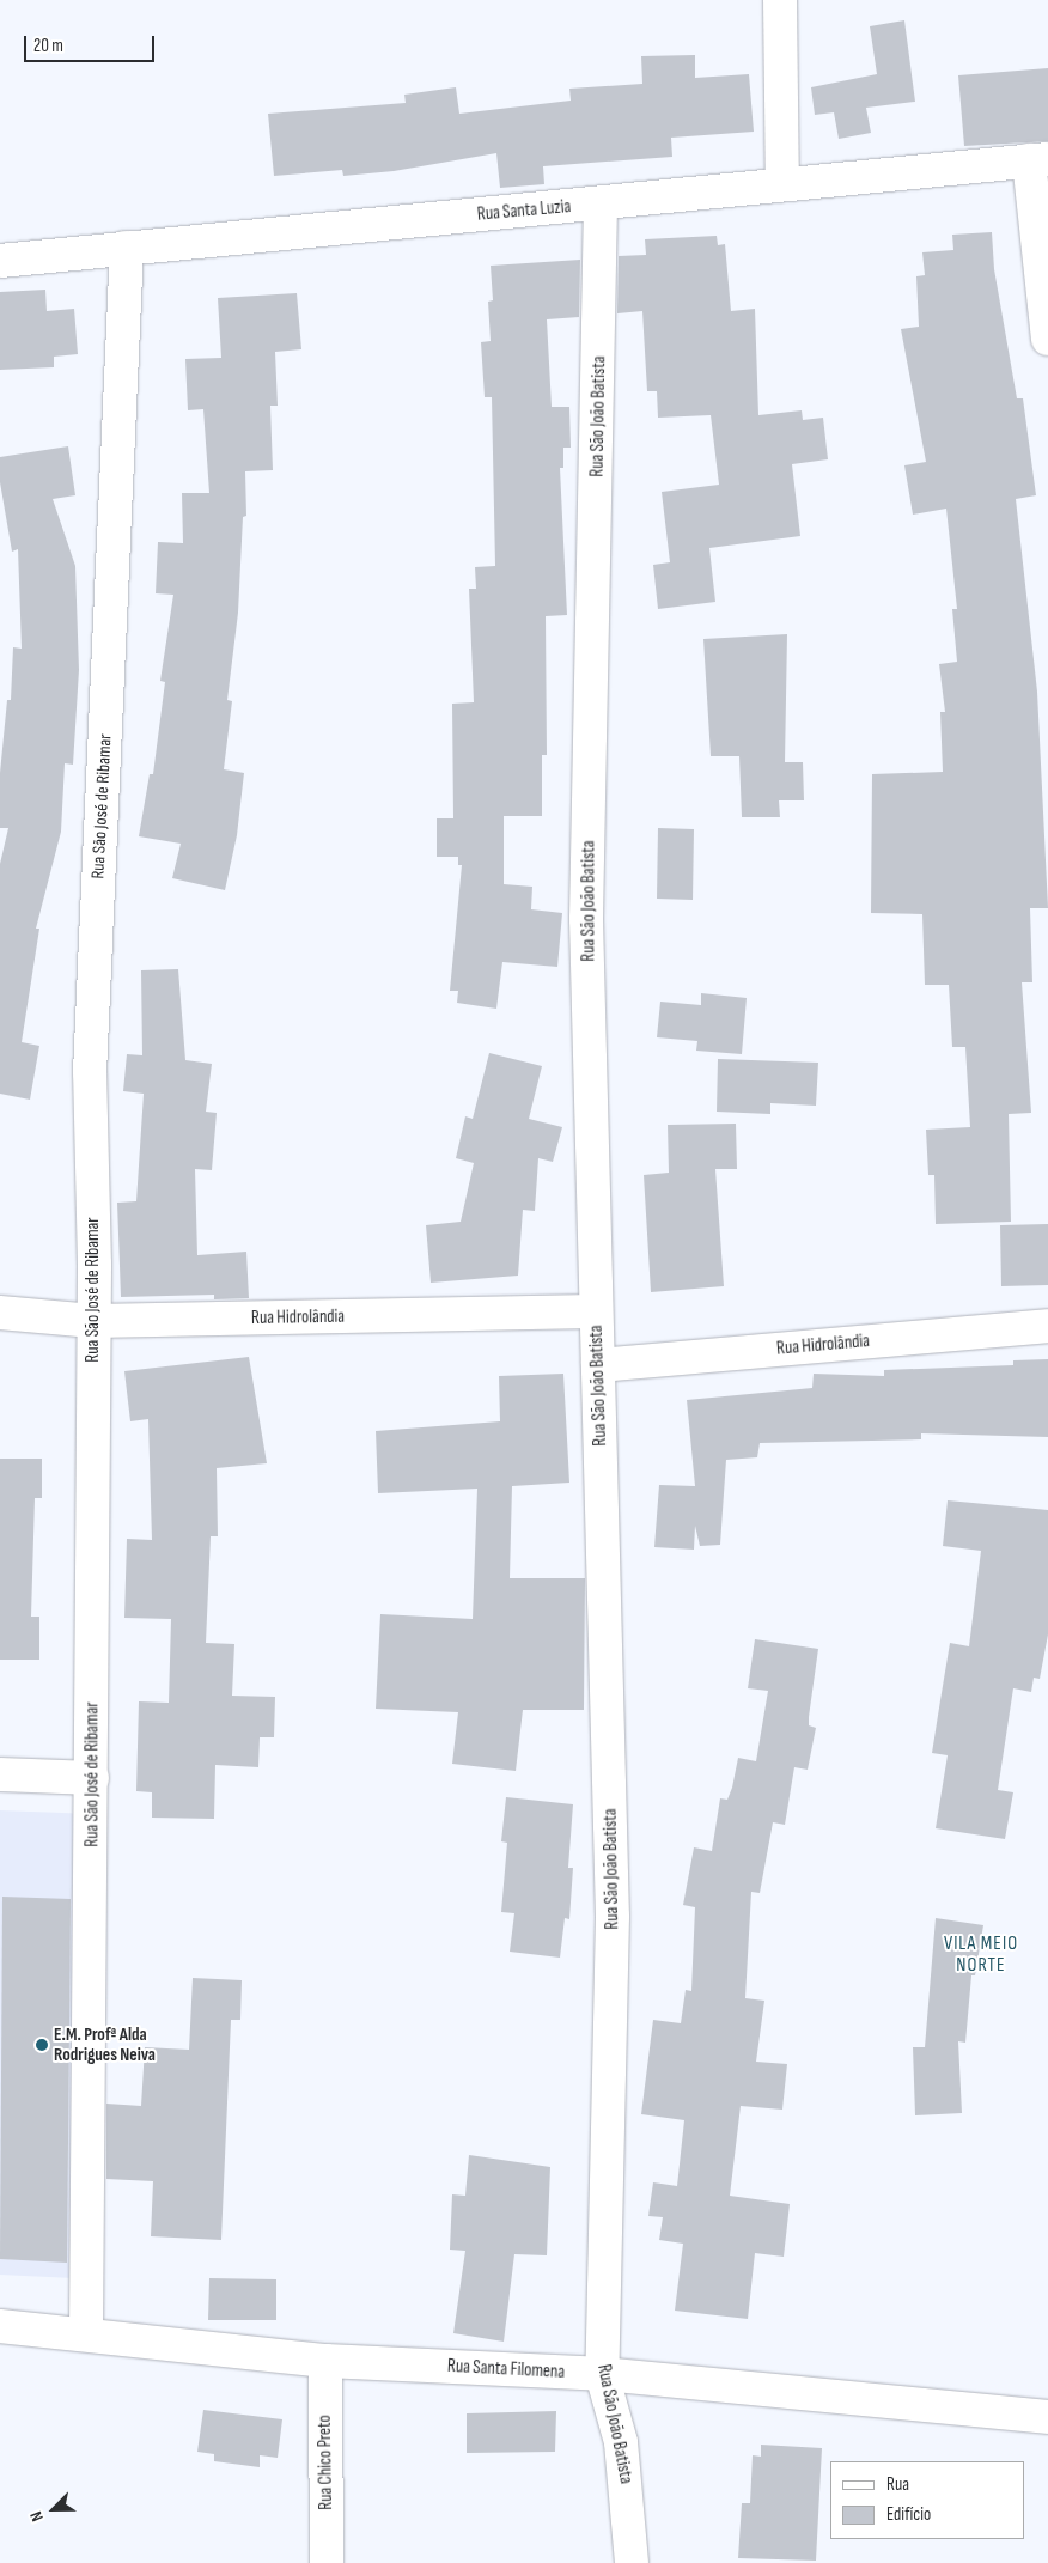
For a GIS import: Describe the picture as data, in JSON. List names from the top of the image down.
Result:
{
  "streets": {
    "street": [
      "Rua Santa Luzia",
      "Rua São João Batista",
      "Rua São José de Ribamar",
      "Rua Hidrolândia",
      "Rua Santa Filomena",
      "Rua Chico Preto"
    ]
  },
  "crossings": [
    ["Rua Santa Luzia", "Rua São João Batista"],
    ["Rua Santa Luzia", "Rua São José de Ribamar"],
    ["Rua São João Batista", "Rua Hidrolândia"],
    ["Rua São João Batista", "Rua Santa Filomena"],
    ["Rua São José de Ribamar", "Rua Hidrolândia"],
    ["Rua São José de Ribamar", "Rua Santa Filomena"],
    ["Rua Santa Filomena", "Rua Chico Preto"]
  ],
  "districts": ["VILA MEIO NORTE"],
  "places": ["E.M. Profª Alda Rodrigues Neiva"],
  "legend": ["Rua", "Edifício"],
  "scale_bar": "20 m",
  "north": "bottom left"
}
